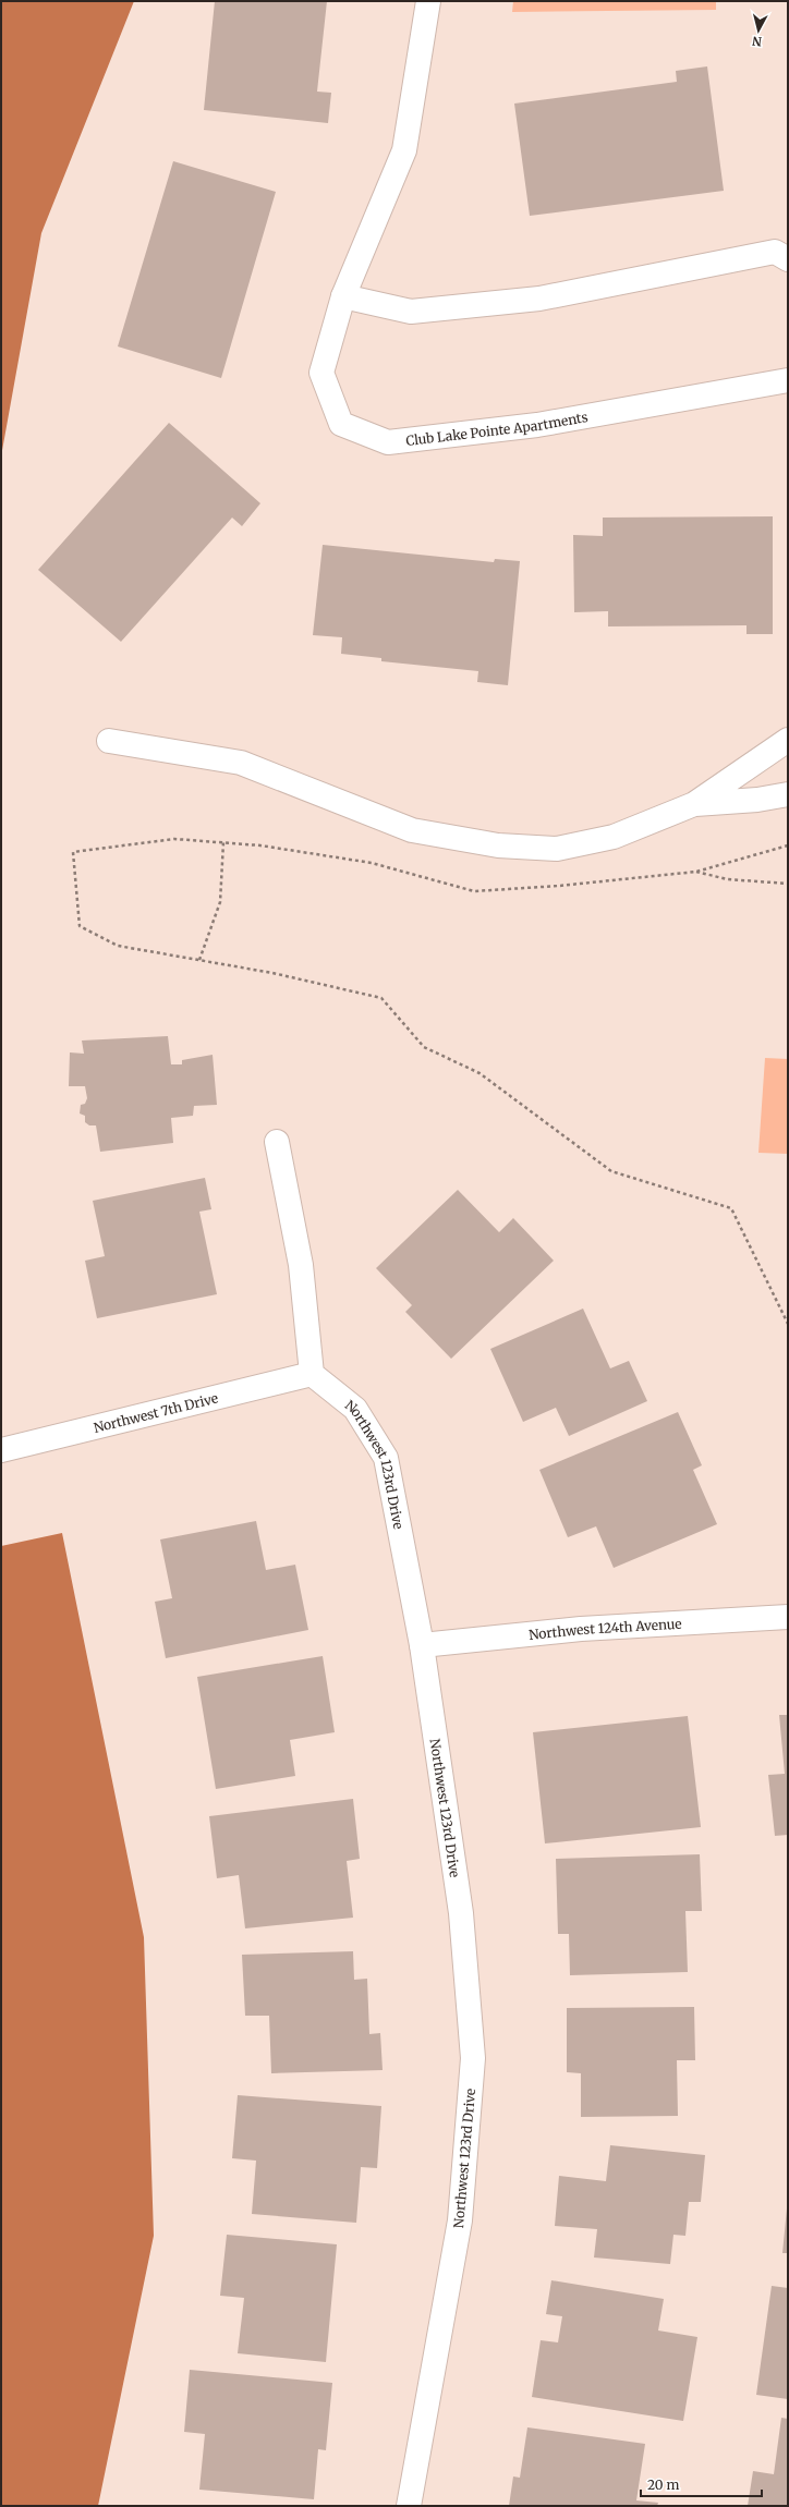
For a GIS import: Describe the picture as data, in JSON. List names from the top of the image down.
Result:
{
  "streets": {
    "street": [
      "Club Lake Pointe Apartments",
      "Northwest 7th Drive",
      "Northwest 123rd Drive",
      "Northwest 124th Avenue"
    ]
  },
  "crossings": [
    ["Northwest 7th Drive", "Northwest 123rd Drive"],
    ["Northwest 123rd Drive", "Northwest 124th Avenue"]
  ],
  "scale_bar": "20 m",
  "north": "bottom"
}
